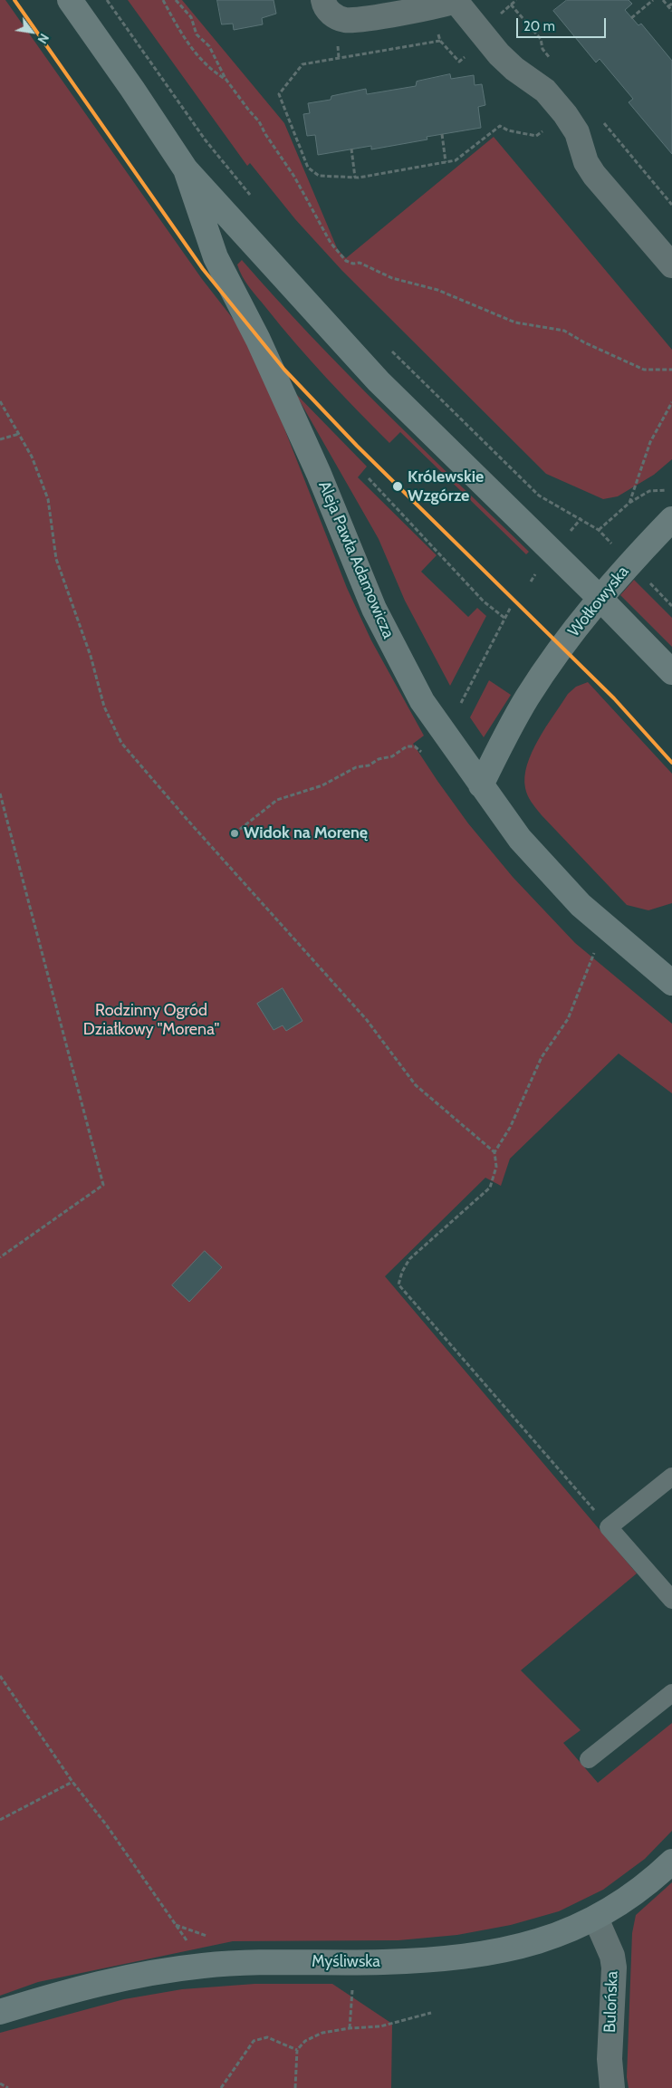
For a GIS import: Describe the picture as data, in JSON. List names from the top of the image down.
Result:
{
  "streets": {
    "main road": ["Aleja Pawła Adamowicza", "Wołkowyska", "Myśliwska"],
    "street": ["Bulońska"]
  },
  "crossings": [
    ["Aleja Pawła Adamowicza", "Wołkowyska"],
    ["Myśliwska", "Bulońska"]
  ],
  "parks": ["Rodzinny Ogród Działkowy \"Morena\""],
  "places": ["Królewskie Wzgórze", "Widok na Morenę"],
  "scale_bar": "20 m",
  "north": "bottom right"
}
